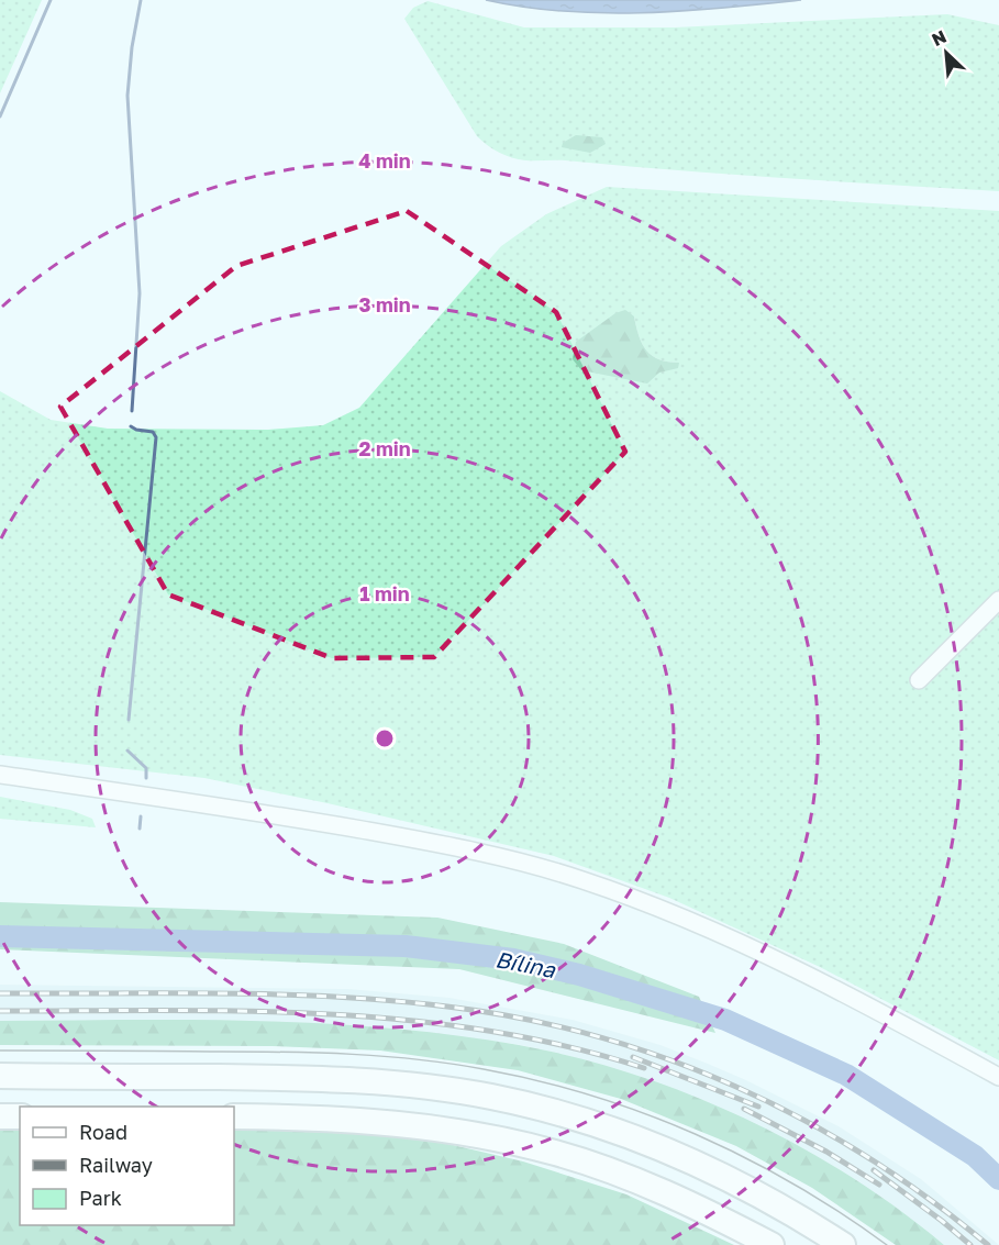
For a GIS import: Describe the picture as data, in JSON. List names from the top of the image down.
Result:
{
  "water": ["Bílina"],
  "legend": ["Road", "Railway", "Park"],
  "north": "top left",
  "rings": [
    "4 min",
    "3 min",
    "2 min",
    "1 min"
  ]
}
